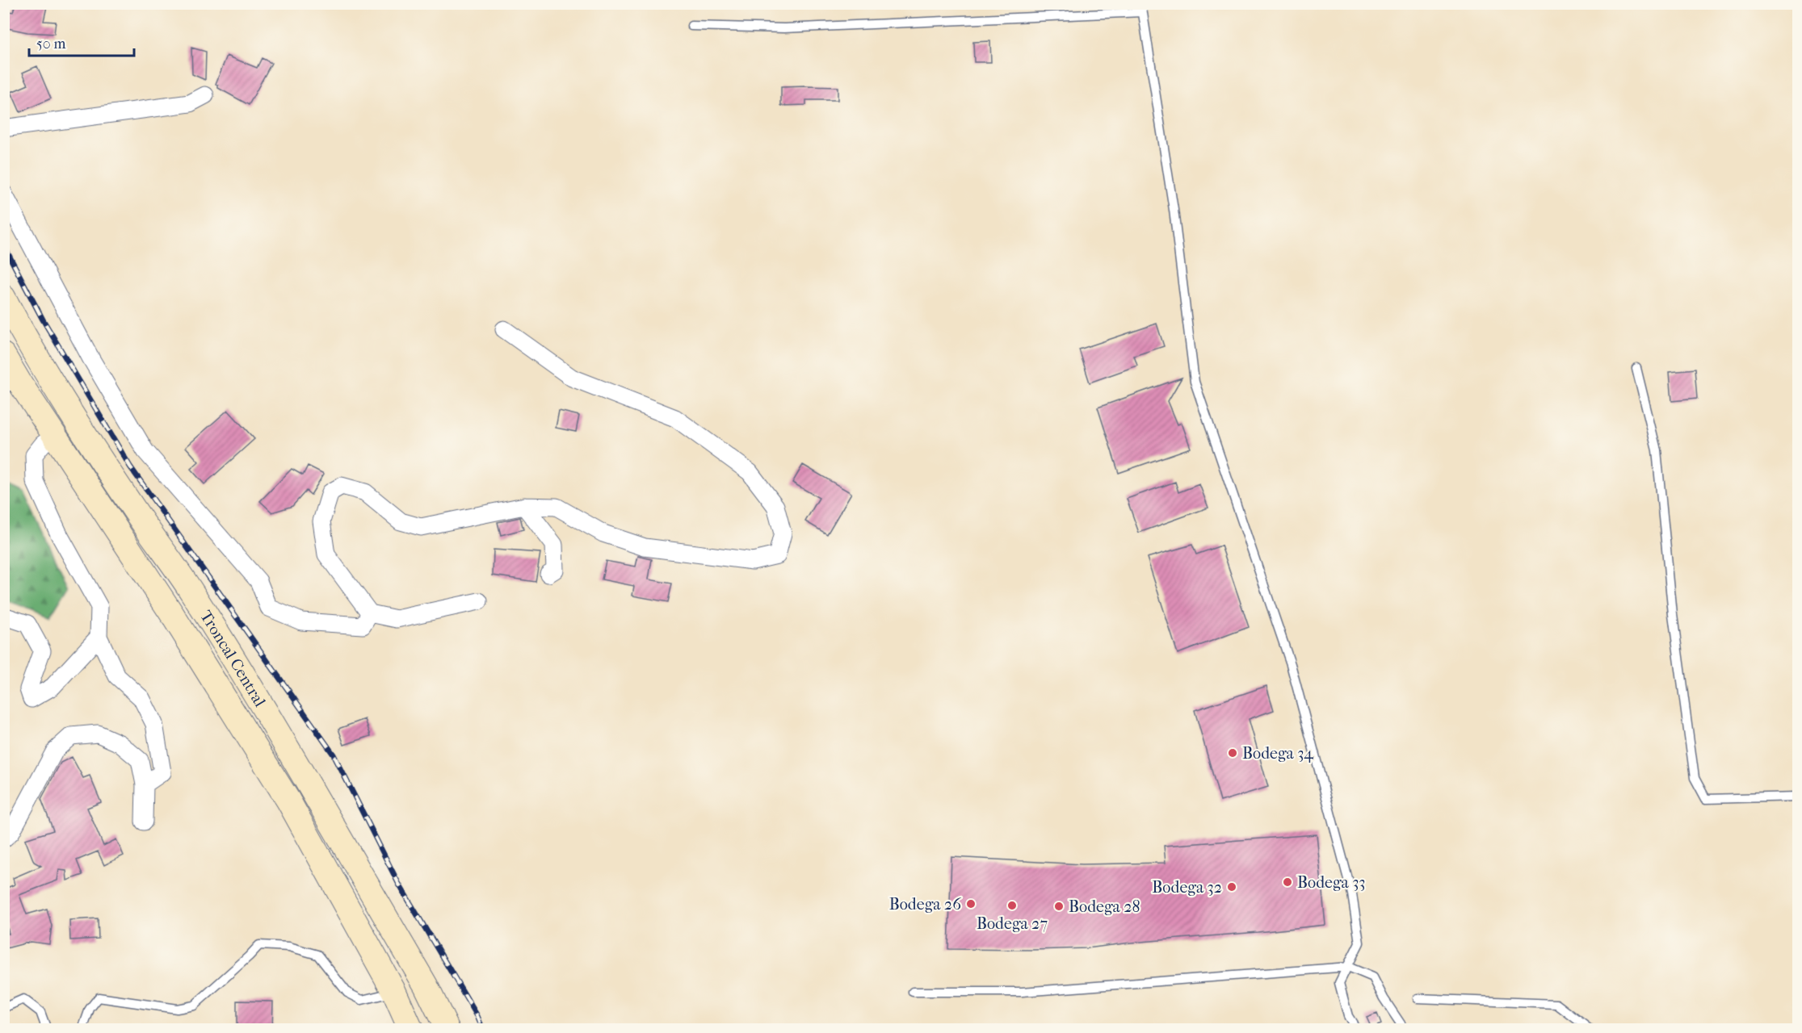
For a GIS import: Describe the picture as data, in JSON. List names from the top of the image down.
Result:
{
  "streets": {
    "main road": ["Troncal Central"]
  },
  "places": [
    "Bodega 34",
    "Bodega 33",
    "Bodega 32",
    "Bodega 26",
    "Bodega 27",
    "Bodega 28"
  ],
  "scale_bar": "50 m"
}
